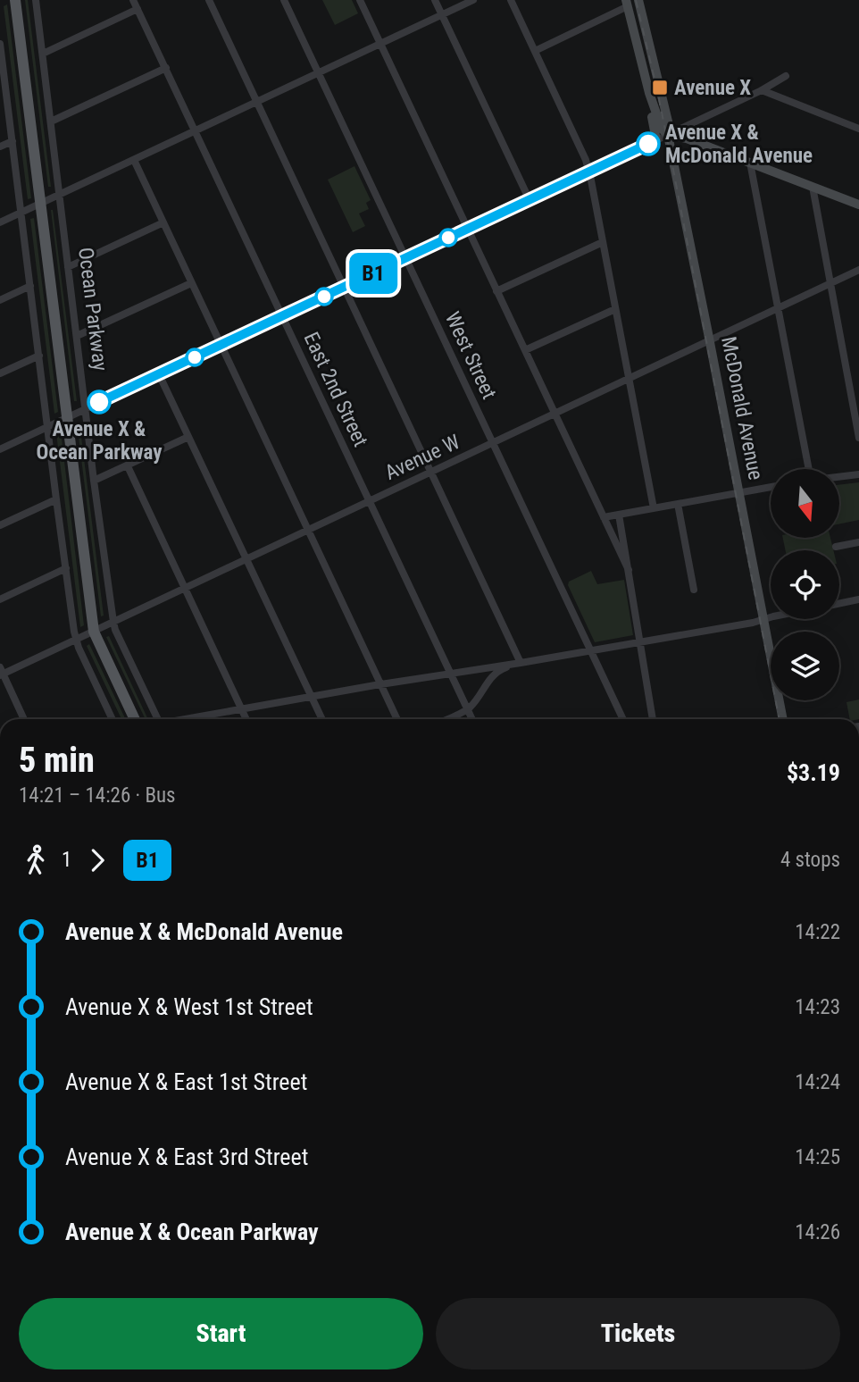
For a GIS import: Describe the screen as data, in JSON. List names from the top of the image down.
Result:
{
  "streets": {
    "main road": ["Ocean Parkway", "McDonald Avenue"],
    "street": ["West Street", "East 2nd Street", "Avenue W"]
  },
  "crossings": [
    ["Ocean Parkway", "Avenue W"],
    ["West Street", "Avenue W"],
    ["East 2nd Street", "Avenue W"],
    ["McDonald Avenue", "Avenue W"]
  ],
  "places": {
    "transit": ["Avenue X"],
    "other": ["Avenue X & McDonald Avenue", "Avenue X & Ocean Parkway"]
  },
  "lines": ["bus line B1"],
  "north": "bottom",
  "page": {
    "on_map": "B1",
    "heading": ["5 min", "14:21 – 14:26 · Bus", "$3.19"],
    "legs": ["1", "B1", "4 stops"],
    "list": [
      {
        "name": "Avenue X & McDonald Avenue",
        "value": "14:22"
      },
      {
        "name": "Avenue X & West 1st Street",
        "value": "14:23"
      },
      {
        "name": "Avenue X & East 1st Street",
        "value": "14:24"
      },
      {
        "name": "Avenue X & East 3rd Street",
        "value": "14:25"
      },
      {
        "name": "Avenue X & Ocean Parkway",
        "value": "14:26"
      }
    ],
    "buttons": ["Start", "Tickets"]
  }
}
